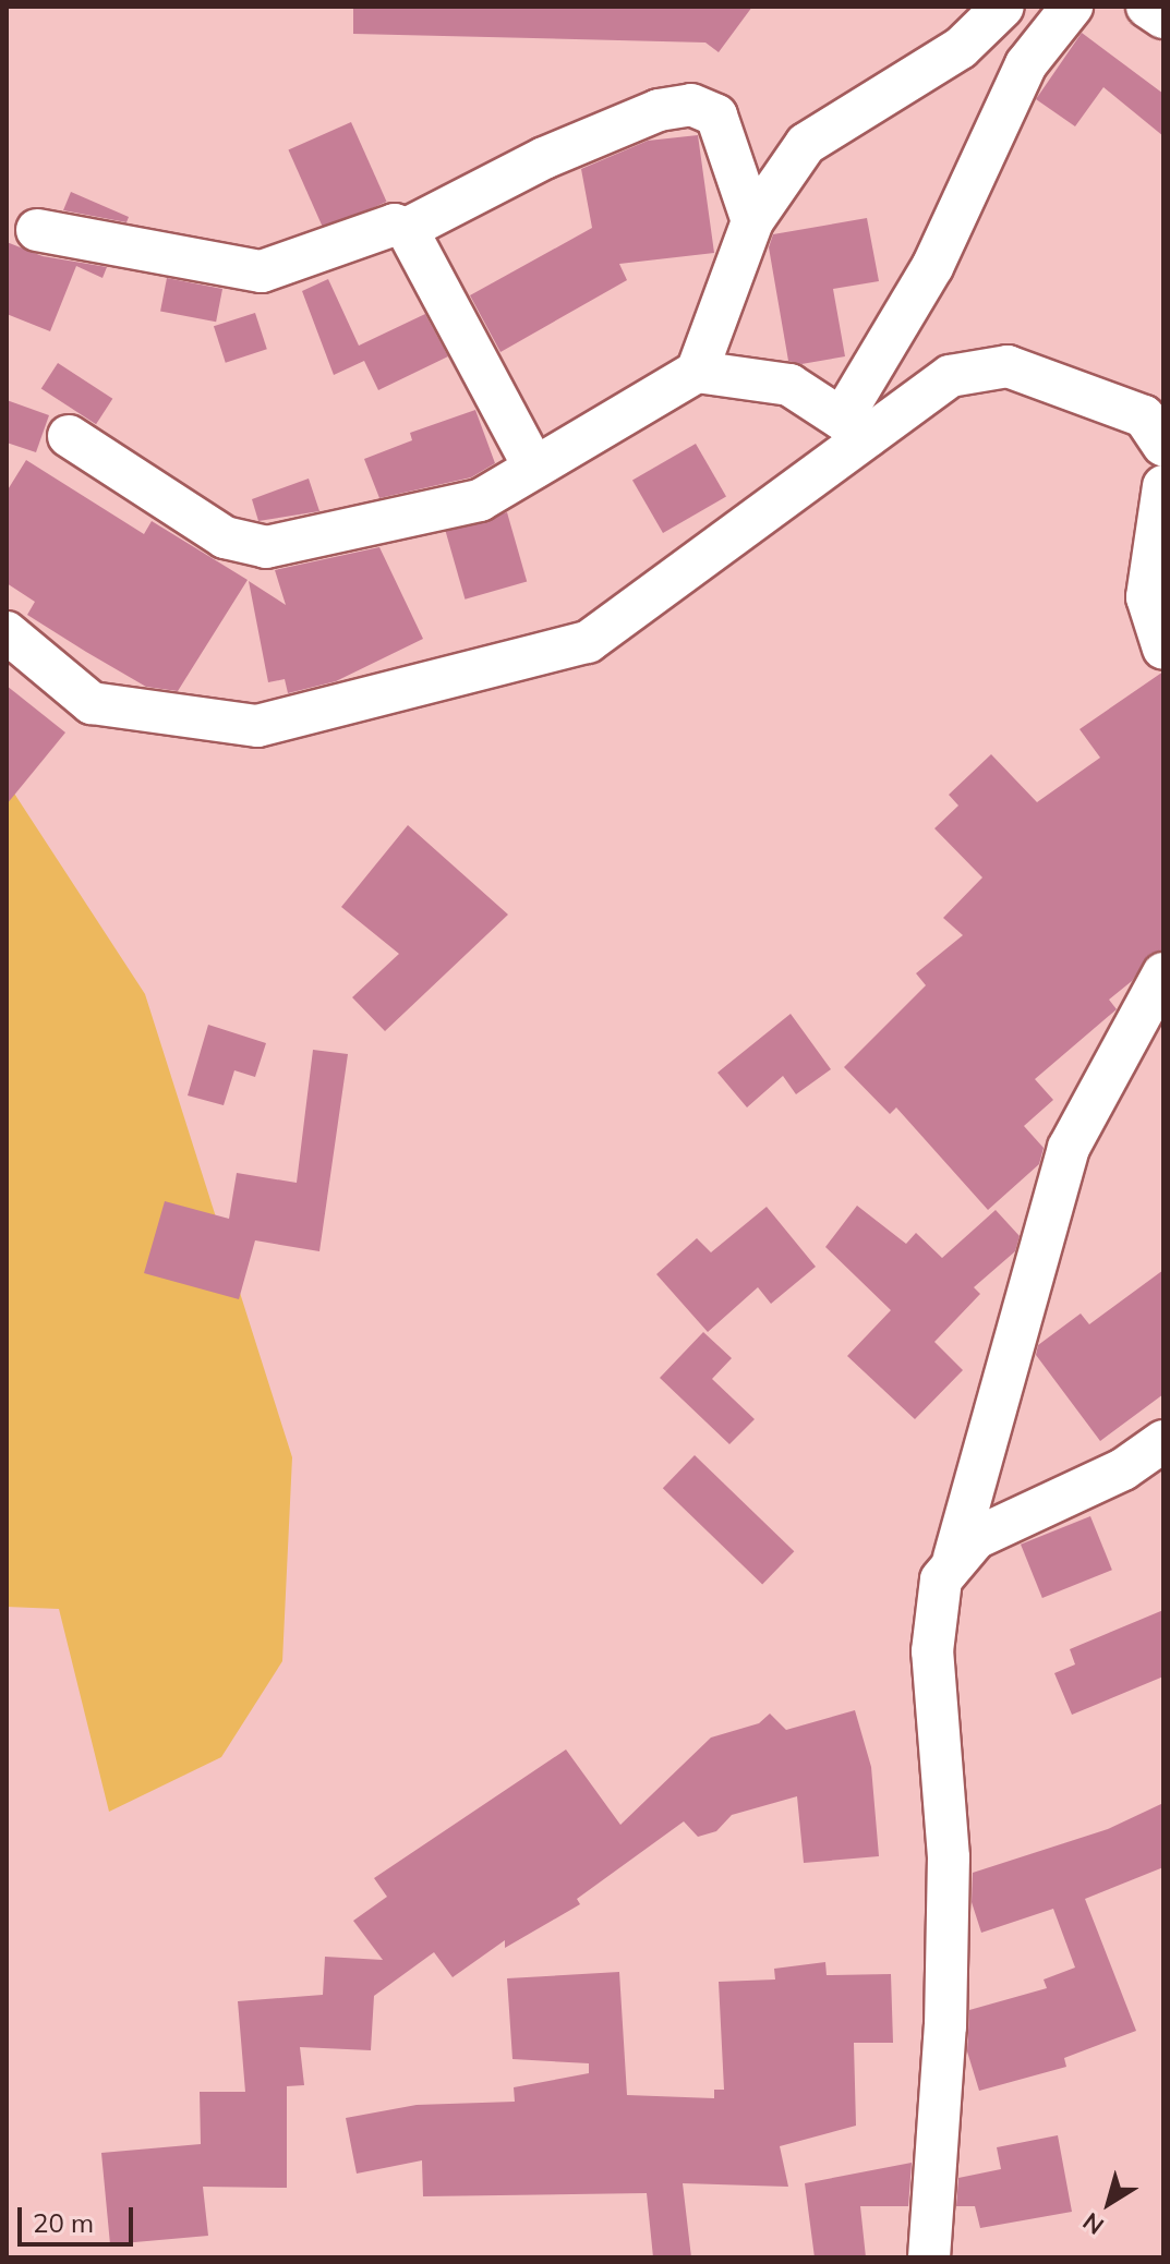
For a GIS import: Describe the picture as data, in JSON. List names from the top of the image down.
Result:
{
  "scale_bar": "20 m",
  "north": "bottom left"
}
